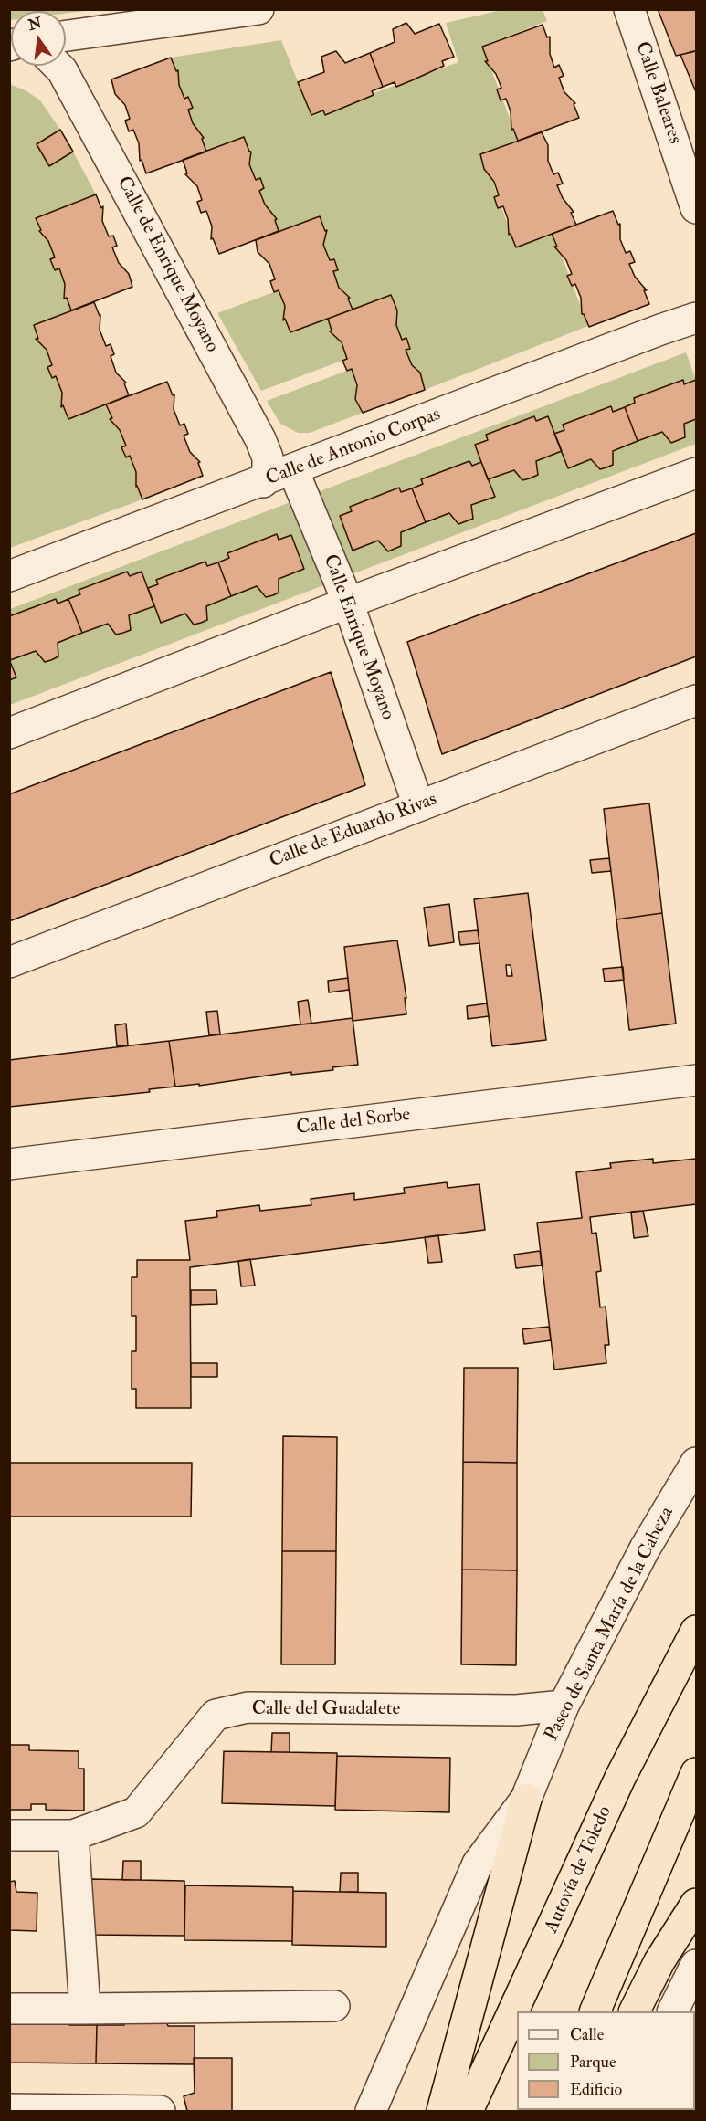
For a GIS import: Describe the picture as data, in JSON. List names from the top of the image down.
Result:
{
  "streets": {
    "highway": ["Autovía de Toledo"],
    "street": [
      "Calle Baleares",
      "Calle de Enrique Moyano",
      "Calle de Antonio Corpas",
      "Calle Enrique Moyano",
      "Calle de Eduardo Rivas",
      "Calle del Sorbe",
      "Paseo de Santa María de la Cabeza",
      "Calle del Guadalete"
    ]
  },
  "crossings": [
    ["Calle de Enrique Moyano", "Calle de Antonio Corpas"],
    ["Calle de Antonio Corpas", "Calle Enrique Moyano"],
    ["Calle Enrique Moyano", "Calle de Eduardo Rivas"],
    ["Paseo de Santa María de la Cabeza", "Calle del Guadalete"]
  ],
  "legend": ["Calle", "Parque", "Edificio"],
  "north": "top"
}
